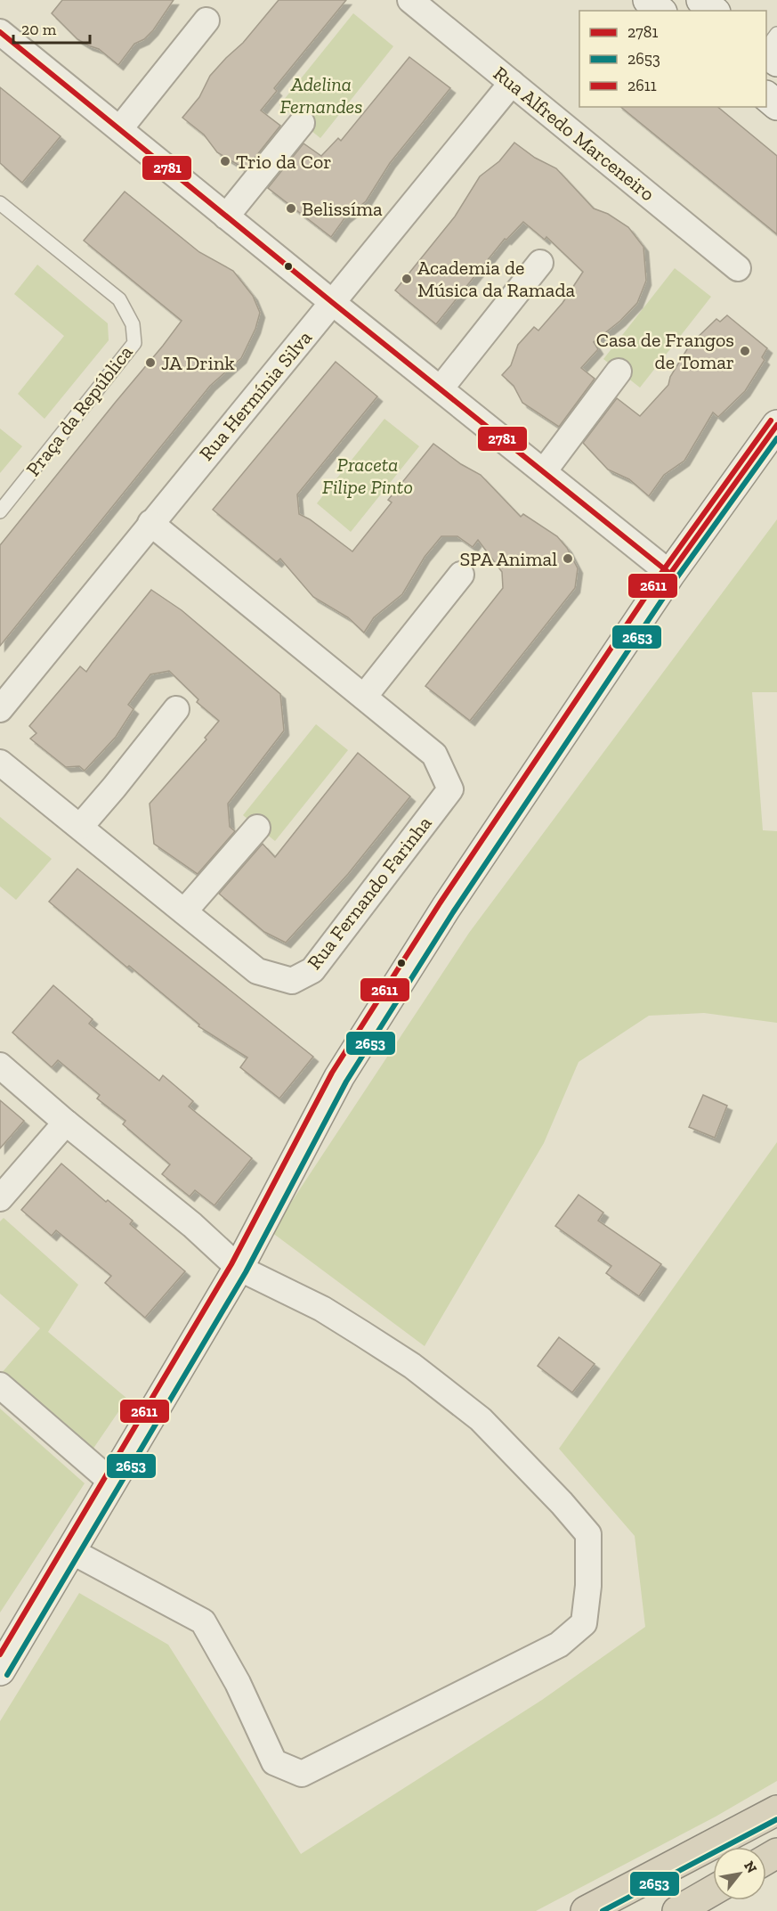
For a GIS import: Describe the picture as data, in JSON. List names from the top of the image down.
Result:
{
  "streets": {
    "street": ["Rua Alfredo Marceneiro", "Rua Hermínia Silva", "Rua Fernando Farinha"],
    "lane": ["Praça da República"]
  },
  "crossings": [
    ["Rua Alfredo Marceneiro", "Rua Hermínia Silva"],
    ["Rua Hermínia Silva", "Rua Fernando Farinha"]
  ],
  "parks": ["Adelina Fernandes", "Praceta Filipe Pinto"],
  "places": [
    "Trio da Cor",
    "Belissíma",
    "Academia de Música da Ramada",
    "Casa de Frangos de Tomar",
    "JA Drink",
    "SPA Animal"
  ],
  "lines": ["transit line 2781", "transit line 2611", "transit line 2653"],
  "legend": ["2781", "2653", "2611"],
  "scale_bar": "20 m",
  "north": "top right"
}
